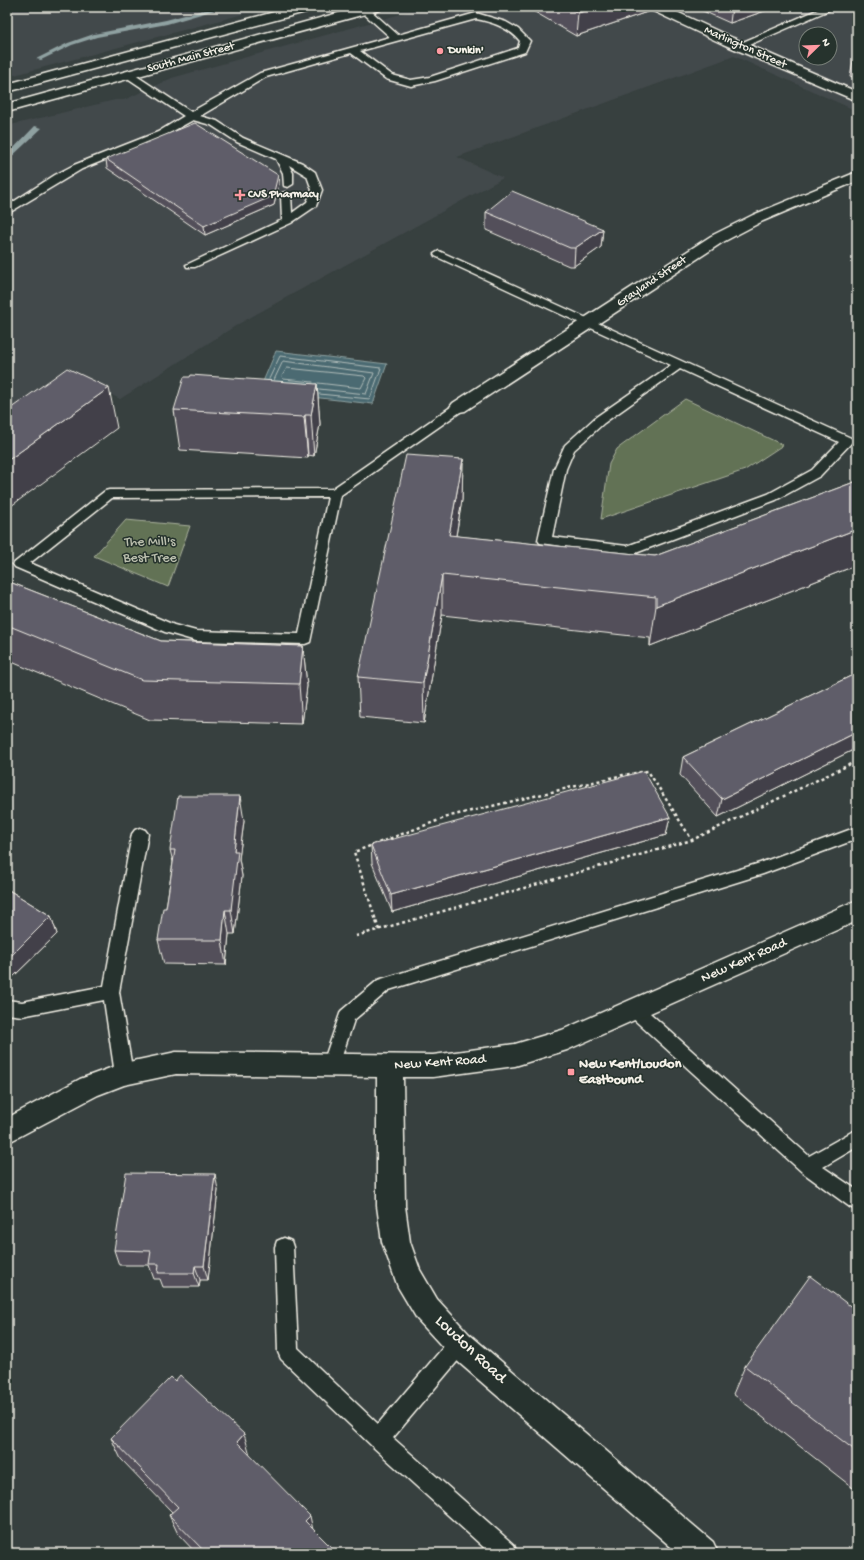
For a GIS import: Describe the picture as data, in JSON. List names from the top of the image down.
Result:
{
  "streets": {
    "street": [
      "Marlington Street",
      "South Main Street",
      "Grayland Street",
      "New Kent Road",
      "Loudon Road"
    ]
  },
  "crossings": [
    ["New Kent Road", "Loudon Road"]
  ],
  "parks": ["The Mill's Best Tree"],
  "places": {
    "other": ["Dunkin'"],
    "health": ["CVS Pharmacy"],
    "transit": ["New Kent/Loudon Eastbound"]
  },
  "north": "top right"
}
